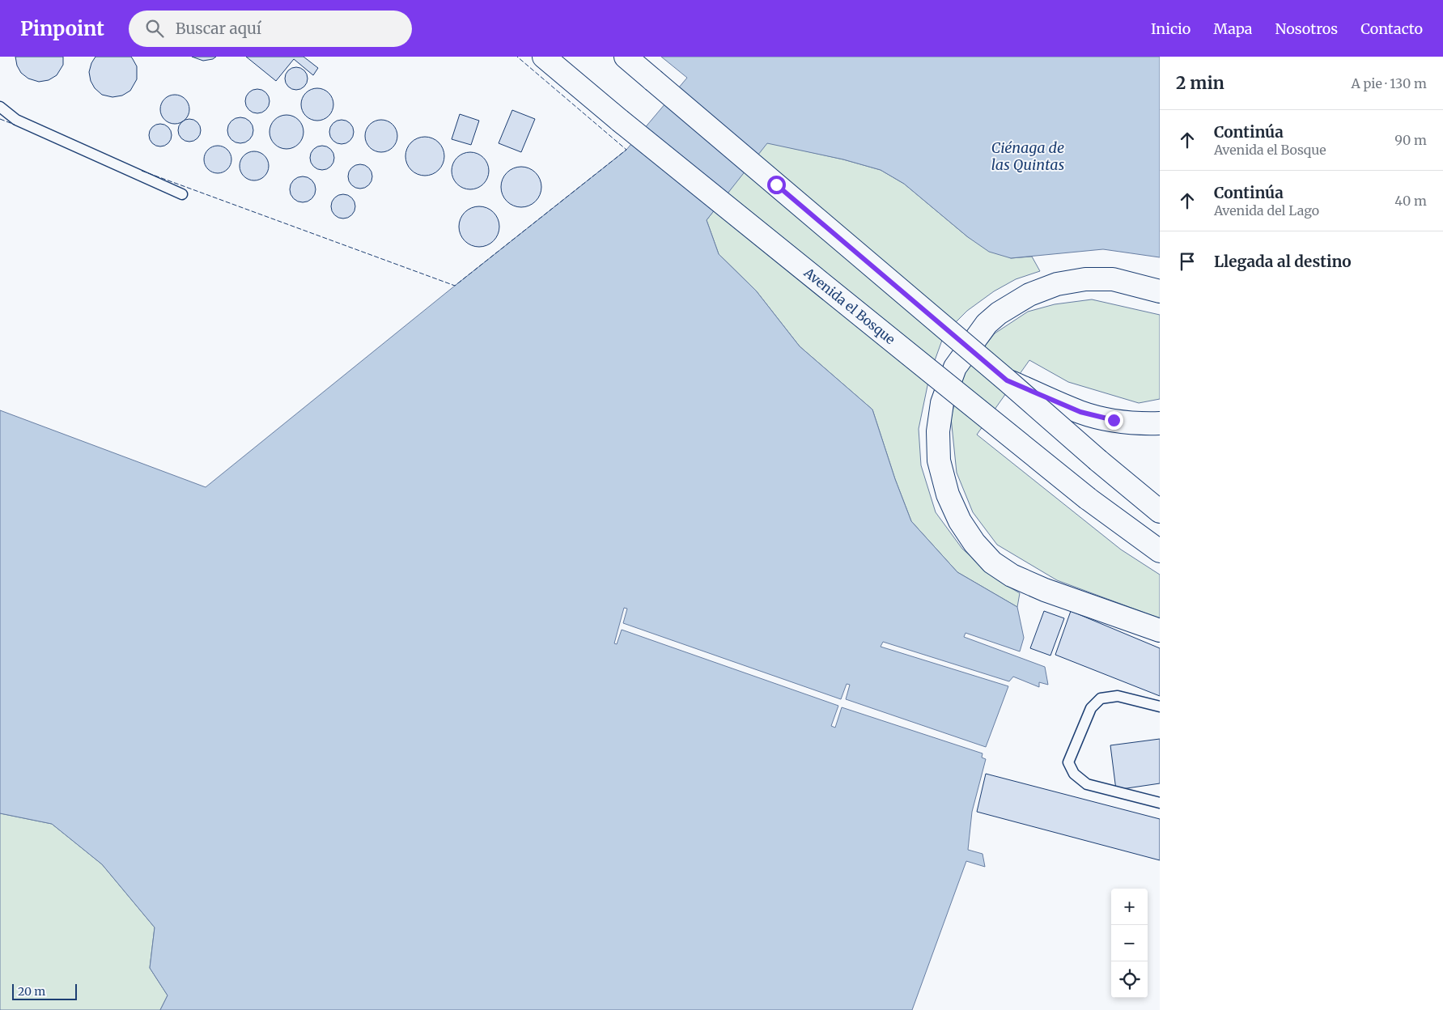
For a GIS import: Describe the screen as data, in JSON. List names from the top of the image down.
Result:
{
  "streets": {
    "main road": ["Avenida el Bosque"]
  },
  "water": ["Ciénaga de las Quintas"],
  "scale_bar": "20 m",
  "page": {
    "header": "Pinpoint",
    "search": "Buscar aquí",
    "nav": [
      "Inicio",
      "Mapa",
      "Nosotros",
      "Contacto"
    ],
    "heading": ["2 min", "A pie · 130 m"],
    "list": [
      ["Continúa", "Avenida el Bosque", "90 m"],
      ["Continúa", "Avenida del Lago", "40 m"],
      "Llegada al destino"
    ],
    "map_buttons": ["+", "−"],
    "scale": "20 m"
  }
}
